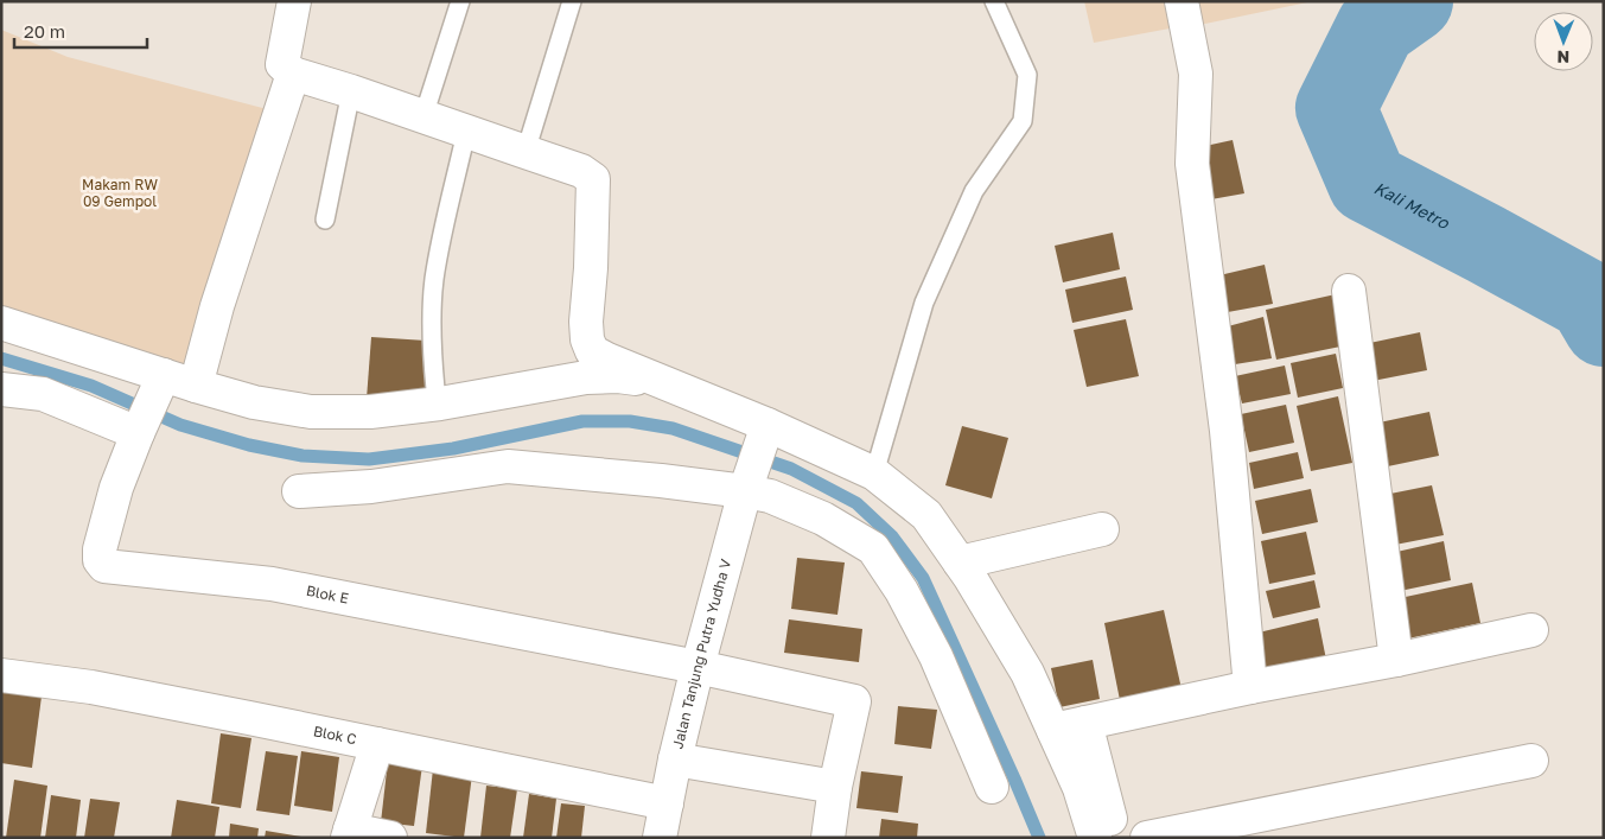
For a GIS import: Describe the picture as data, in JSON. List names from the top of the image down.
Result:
{
  "streets": {
    "street": ["Blok E", "Jalan Tanjung Putra Yudha V", "Blok C"]
  },
  "crossings": [
    ["Blok E", "Jalan Tanjung Putra Yudha V"],
    ["Jalan Tanjung Putra Yudha V", "Blok C"]
  ],
  "water": ["Kali Metro"],
  "parks": ["Makam RW 09 Gempol"],
  "scale_bar": "20 m",
  "north": "bottom"
}
